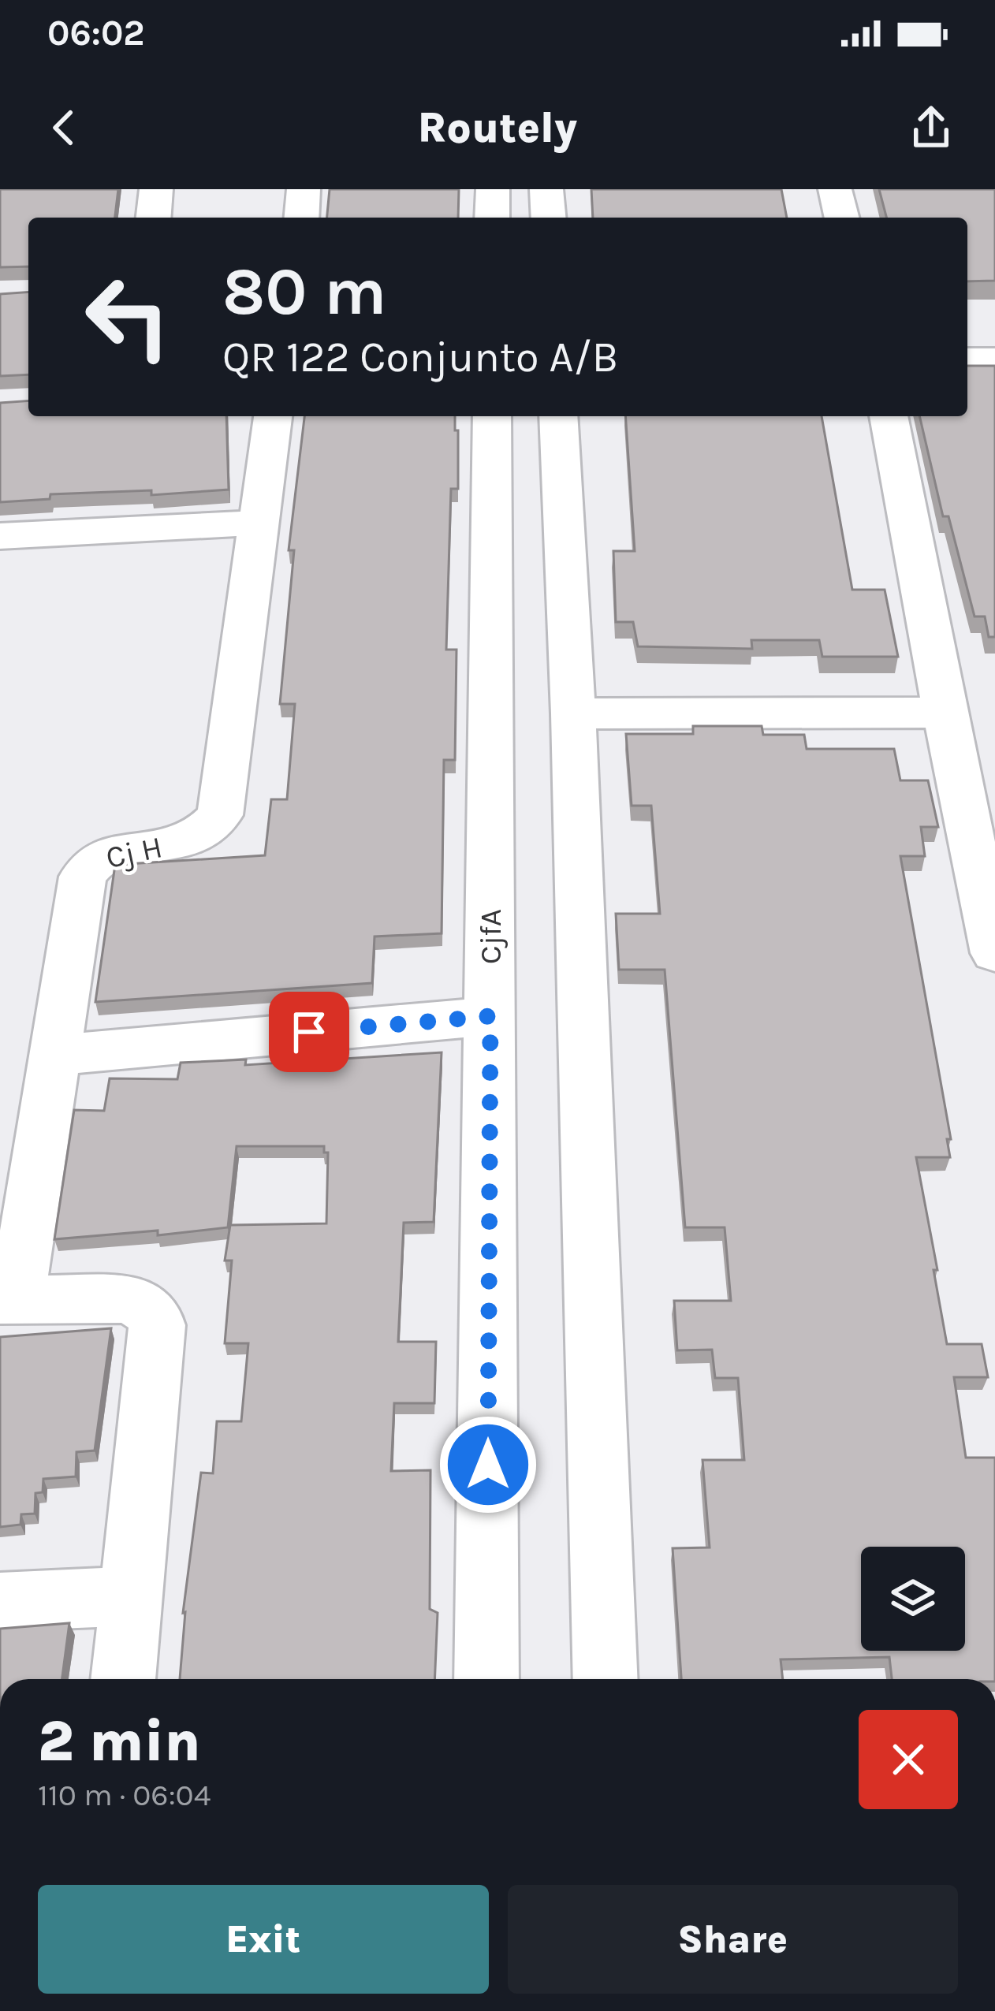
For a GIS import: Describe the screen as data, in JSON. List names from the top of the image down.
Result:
{
  "streets": {
    "street": ["Cj H", "CjfA"]
  },
  "page": {
    "status": "06:02",
    "header": "Routely",
    "turn": ["80 m", "QR 122 Conjunto A/B"],
    "heading": ["2 min", "110 m · 06:04"],
    "buttons": ["Exit", "Share"]
  }
}
